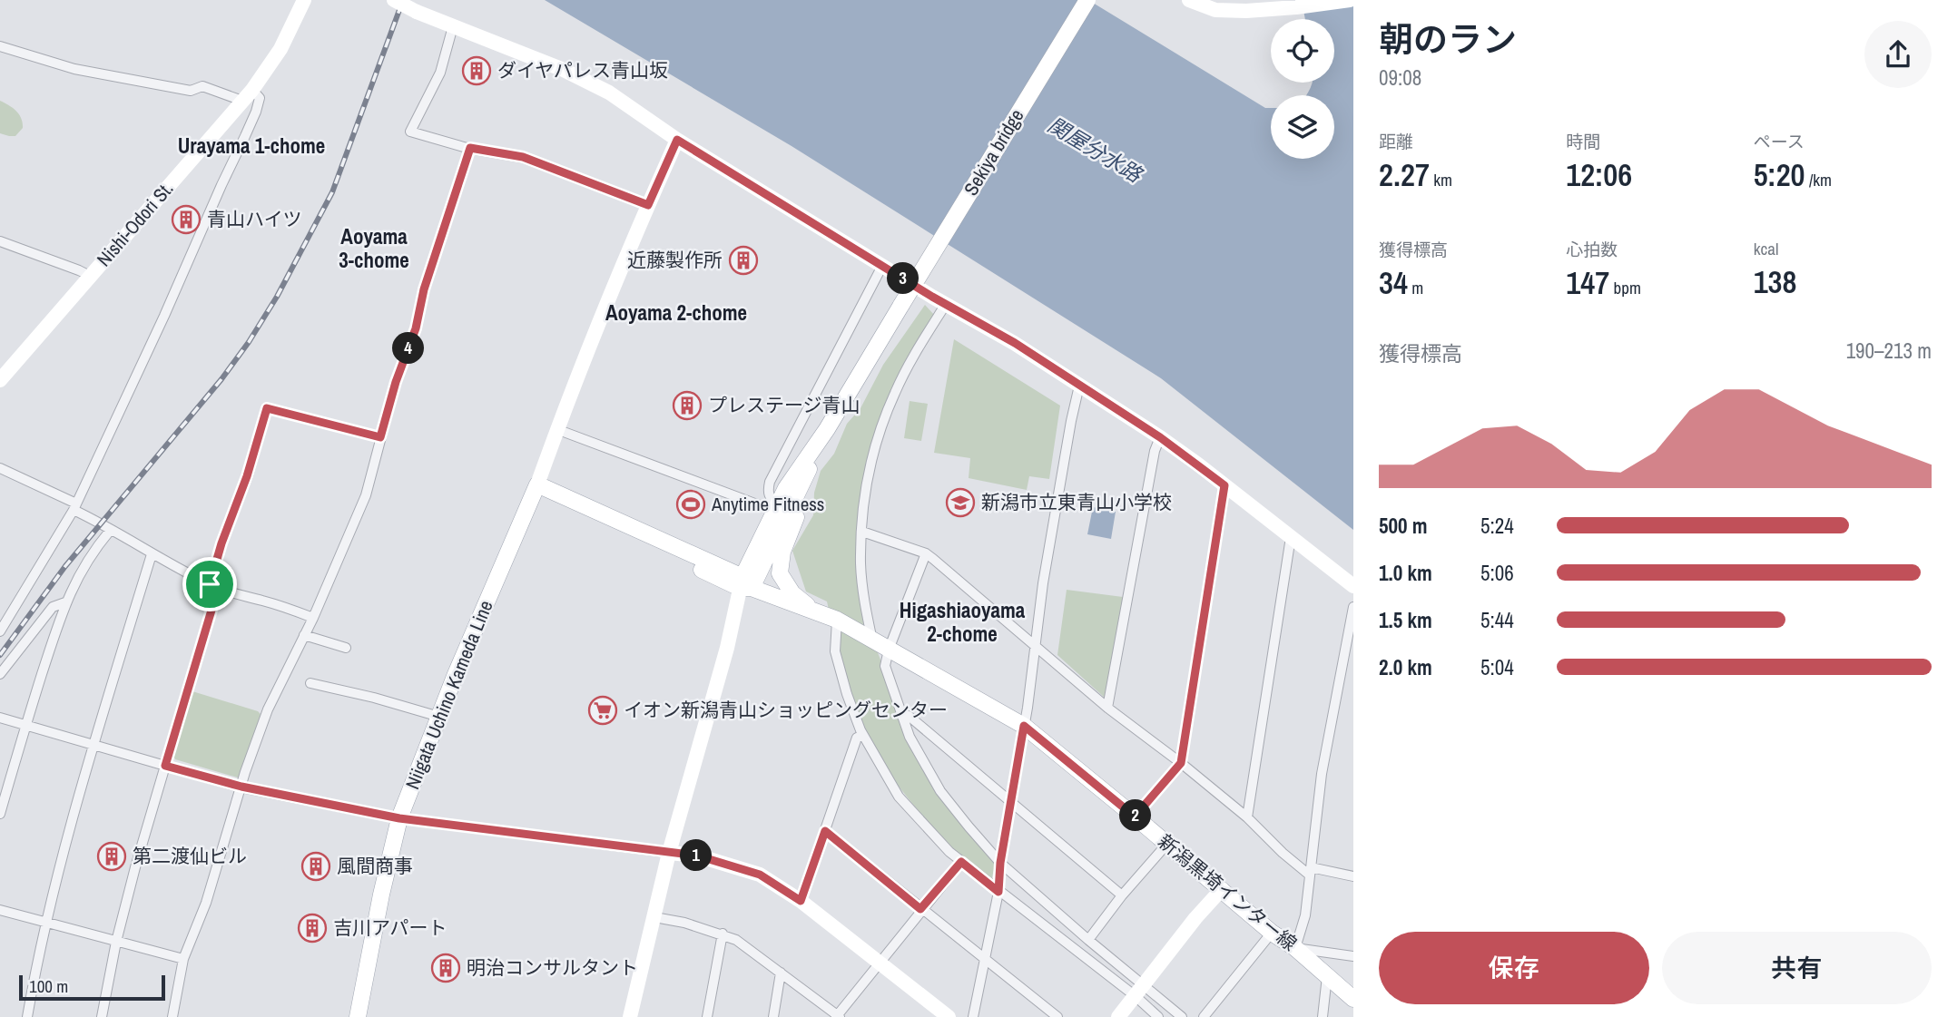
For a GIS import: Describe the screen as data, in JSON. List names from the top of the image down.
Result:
{
  "streets": {
    "main road": ["Sekiya bridge", "Niigata Uchino Kameda Line", "新潟黒埼インター線"],
    "street": ["Nishi-Odori St."]
  },
  "districts": [
    "Urayama 1-chome",
    "Aoyama 3-chome",
    "Aoyama 2-chome",
    "Higashiaoyama 2-chome"
  ],
  "water": ["関屋分水路"],
  "places": {
    "building": [
      "ダイヤパレス青山坂",
      "青山ハイツ",
      "近藤製作所",
      "プレステージ青山",
      "第二渡仙ビル",
      "風間商事",
      "吉川アパート",
      "明治コンサルタント"
    ],
    "school or university": ["新潟市立東青山小学校"],
    "sports": ["Anytime Fitness"],
    "supermarket": ["イオン新潟青山ショッピングセンター"]
  },
  "scale_bar": "100 m",
  "page": {
    "heading": ["朝のラン", "09:08"],
    "stats": [
      ["距離", "2.27 km"],
      ["時間", "12:06"],
      ["ペース", "5:20 /km"],
      ["獲得標高", "34 m"],
      ["心拍数", "147 bpm"],
      ["kcal", "138"]
    ],
    "pins": [
      "3",
      "4",
      "2",
      "1"
    ],
    "chart": ["獲得標高", "190–213 m"],
    "list": [
      {
        "name": "500 m",
        "note": "5:24"
      },
      {
        "name": "1.0 km",
        "note": "5:06"
      },
      {
        "name": "1.5 km",
        "note": "5:44"
      },
      {
        "name": "2.0 km",
        "note": "5:04"
      }
    ],
    "buttons": ["保存", "共有"],
    "scale": "100 m"
  }
}
